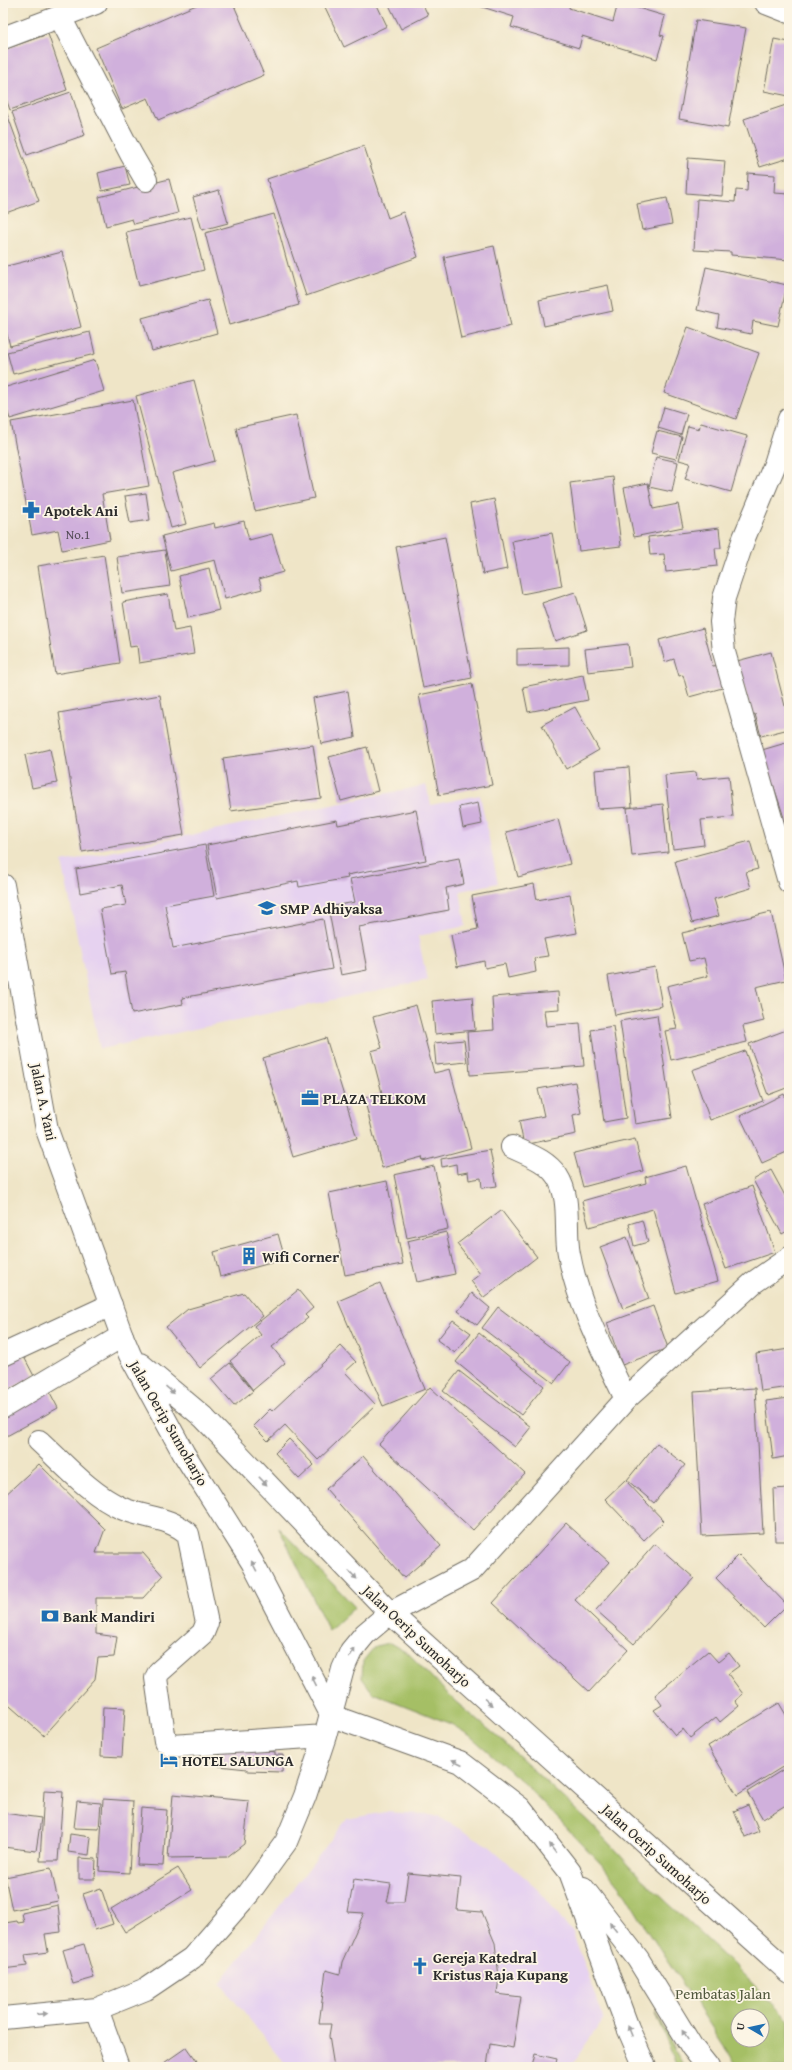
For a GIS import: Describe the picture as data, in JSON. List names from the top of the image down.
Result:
{
  "streets": {
    "main road": ["Jalan A. Yani", "Jalan Oerip Sumoharjo"]
  },
  "crossings": [
    ["Jalan A. Yani", "Jalan Oerip Sumoharjo"]
  ],
  "parks": ["Pembatas Jalan"],
  "places": {
    "pharmacy": ["Apotek Ani"],
    "school or university": ["SMP Adhiyaksa"],
    "office": ["PLAZA TELKOM"],
    "building": ["Wifi Corner"],
    "bank": ["Bank Mandiri"],
    "hotel": ["HOTEL SALUNGA"],
    "church": ["Gereja Katedral Kristus Raja Kupang"]
  },
  "house_numbers": ["No.1"],
  "north": "left"
}
